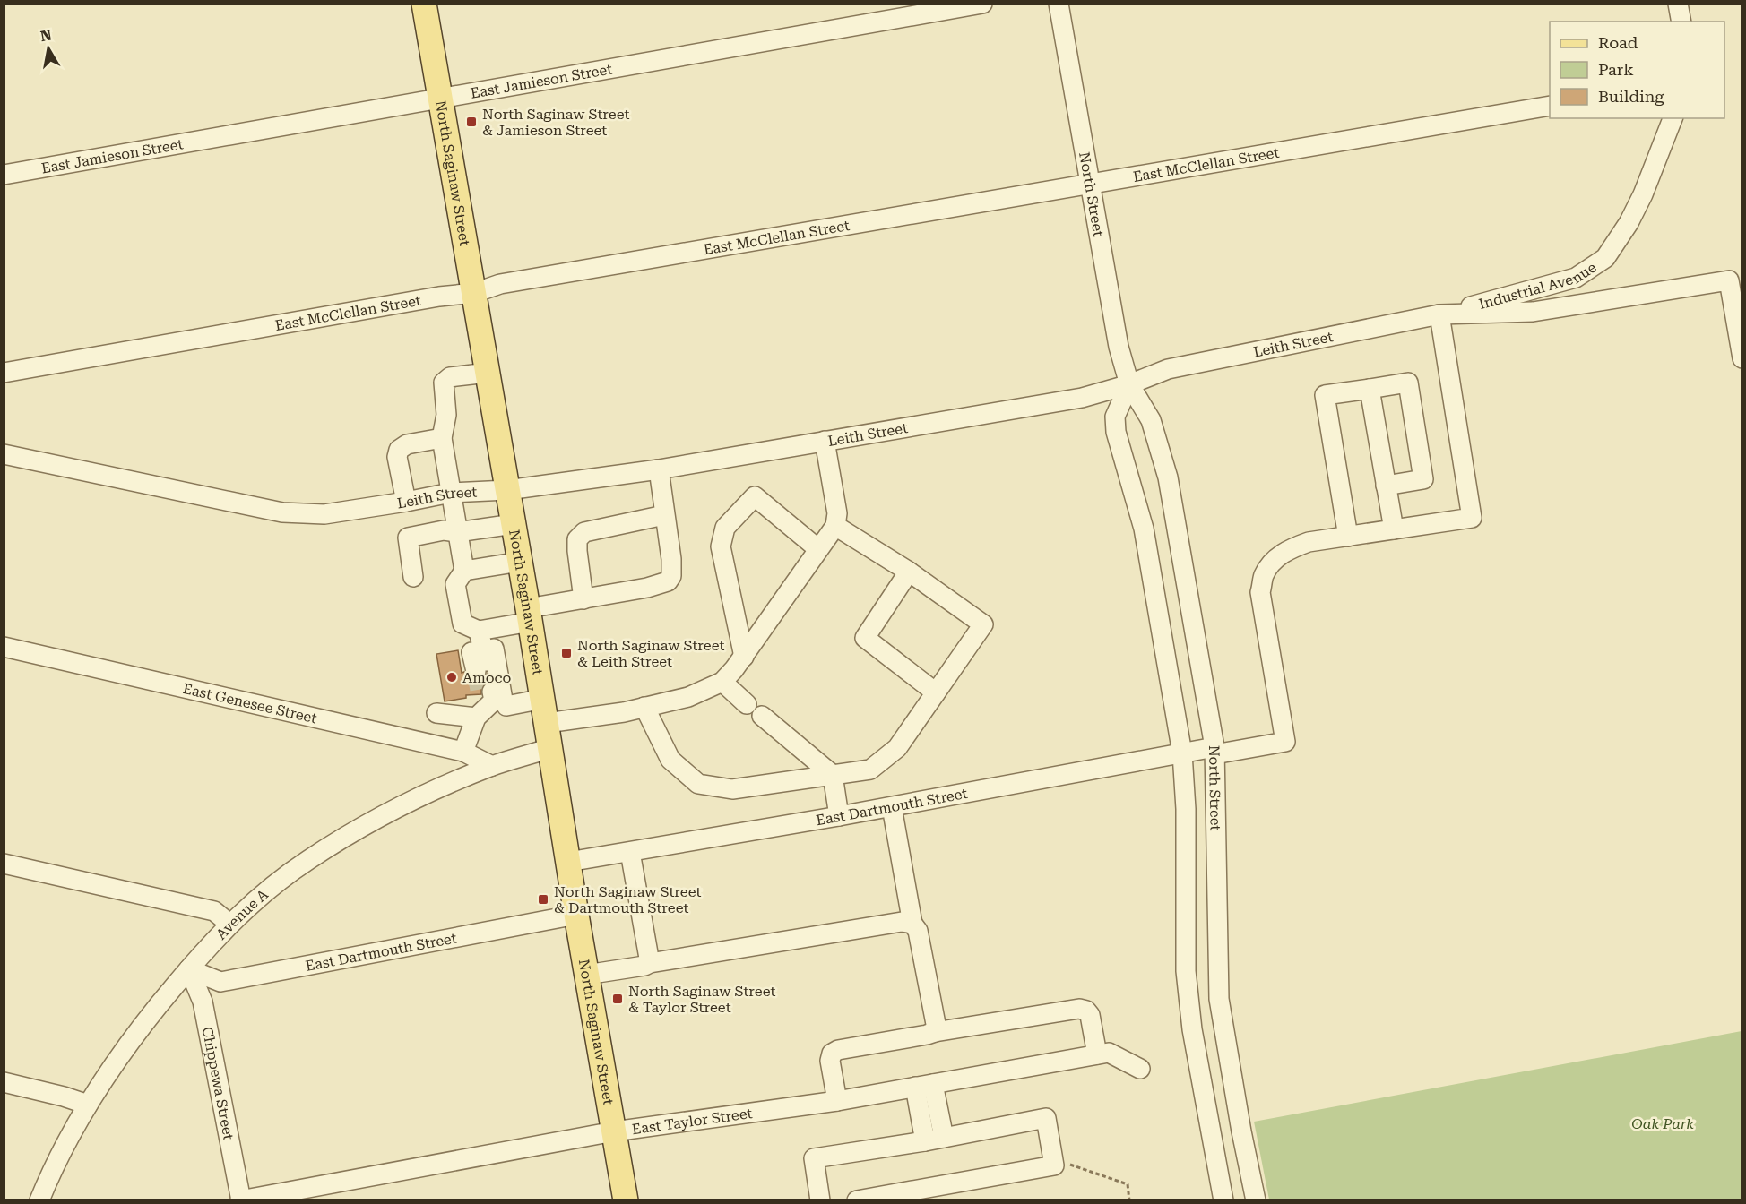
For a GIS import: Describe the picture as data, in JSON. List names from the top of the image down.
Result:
{
  "streets": {
    "main road": ["North Saginaw Street"],
    "street": [
      "East Jamieson Street",
      "East McClellan Street",
      "North Street",
      "Industrial Avenue",
      "Leith Street",
      "East Genesee Street",
      "East Dartmouth Street",
      "Avenue A",
      "Chippewa Street",
      "East Taylor Street"
    ]
  },
  "crossings": [
    ["East Jamieson Street", "North Saginaw Street"],
    ["East McClellan Street", "North Saginaw Street"],
    ["East McClellan Street", "North Street"],
    ["North Saginaw Street", "Leith Street"],
    ["North Saginaw Street", "East Dartmouth Street"],
    ["North Saginaw Street", "Avenue A"],
    ["North Saginaw Street", "East Taylor Street"],
    ["North Street", "Leith Street"],
    ["North Street", "East Dartmouth Street"],
    ["Industrial Avenue", "Leith Street"],
    ["East Genesee Street", "Avenue A"],
    ["East Dartmouth Street", "Avenue A"],
    ["East Dartmouth Street", "Chippewa Street"],
    ["Avenue A", "Chippewa Street"],
    ["Chippewa Street", "East Taylor Street"]
  ],
  "parks": ["Oak Park"],
  "places": {
    "transit": [
      "North Saginaw Street & Jamieson Street",
      "North Saginaw Street & Leith Street",
      "North Saginaw Street & Dartmouth Street",
      "North Saginaw Street & Taylor Street"
    ],
    "other": ["Amoco"]
  },
  "legend": ["Road", "Park", "Building"],
  "north": "top"
}
